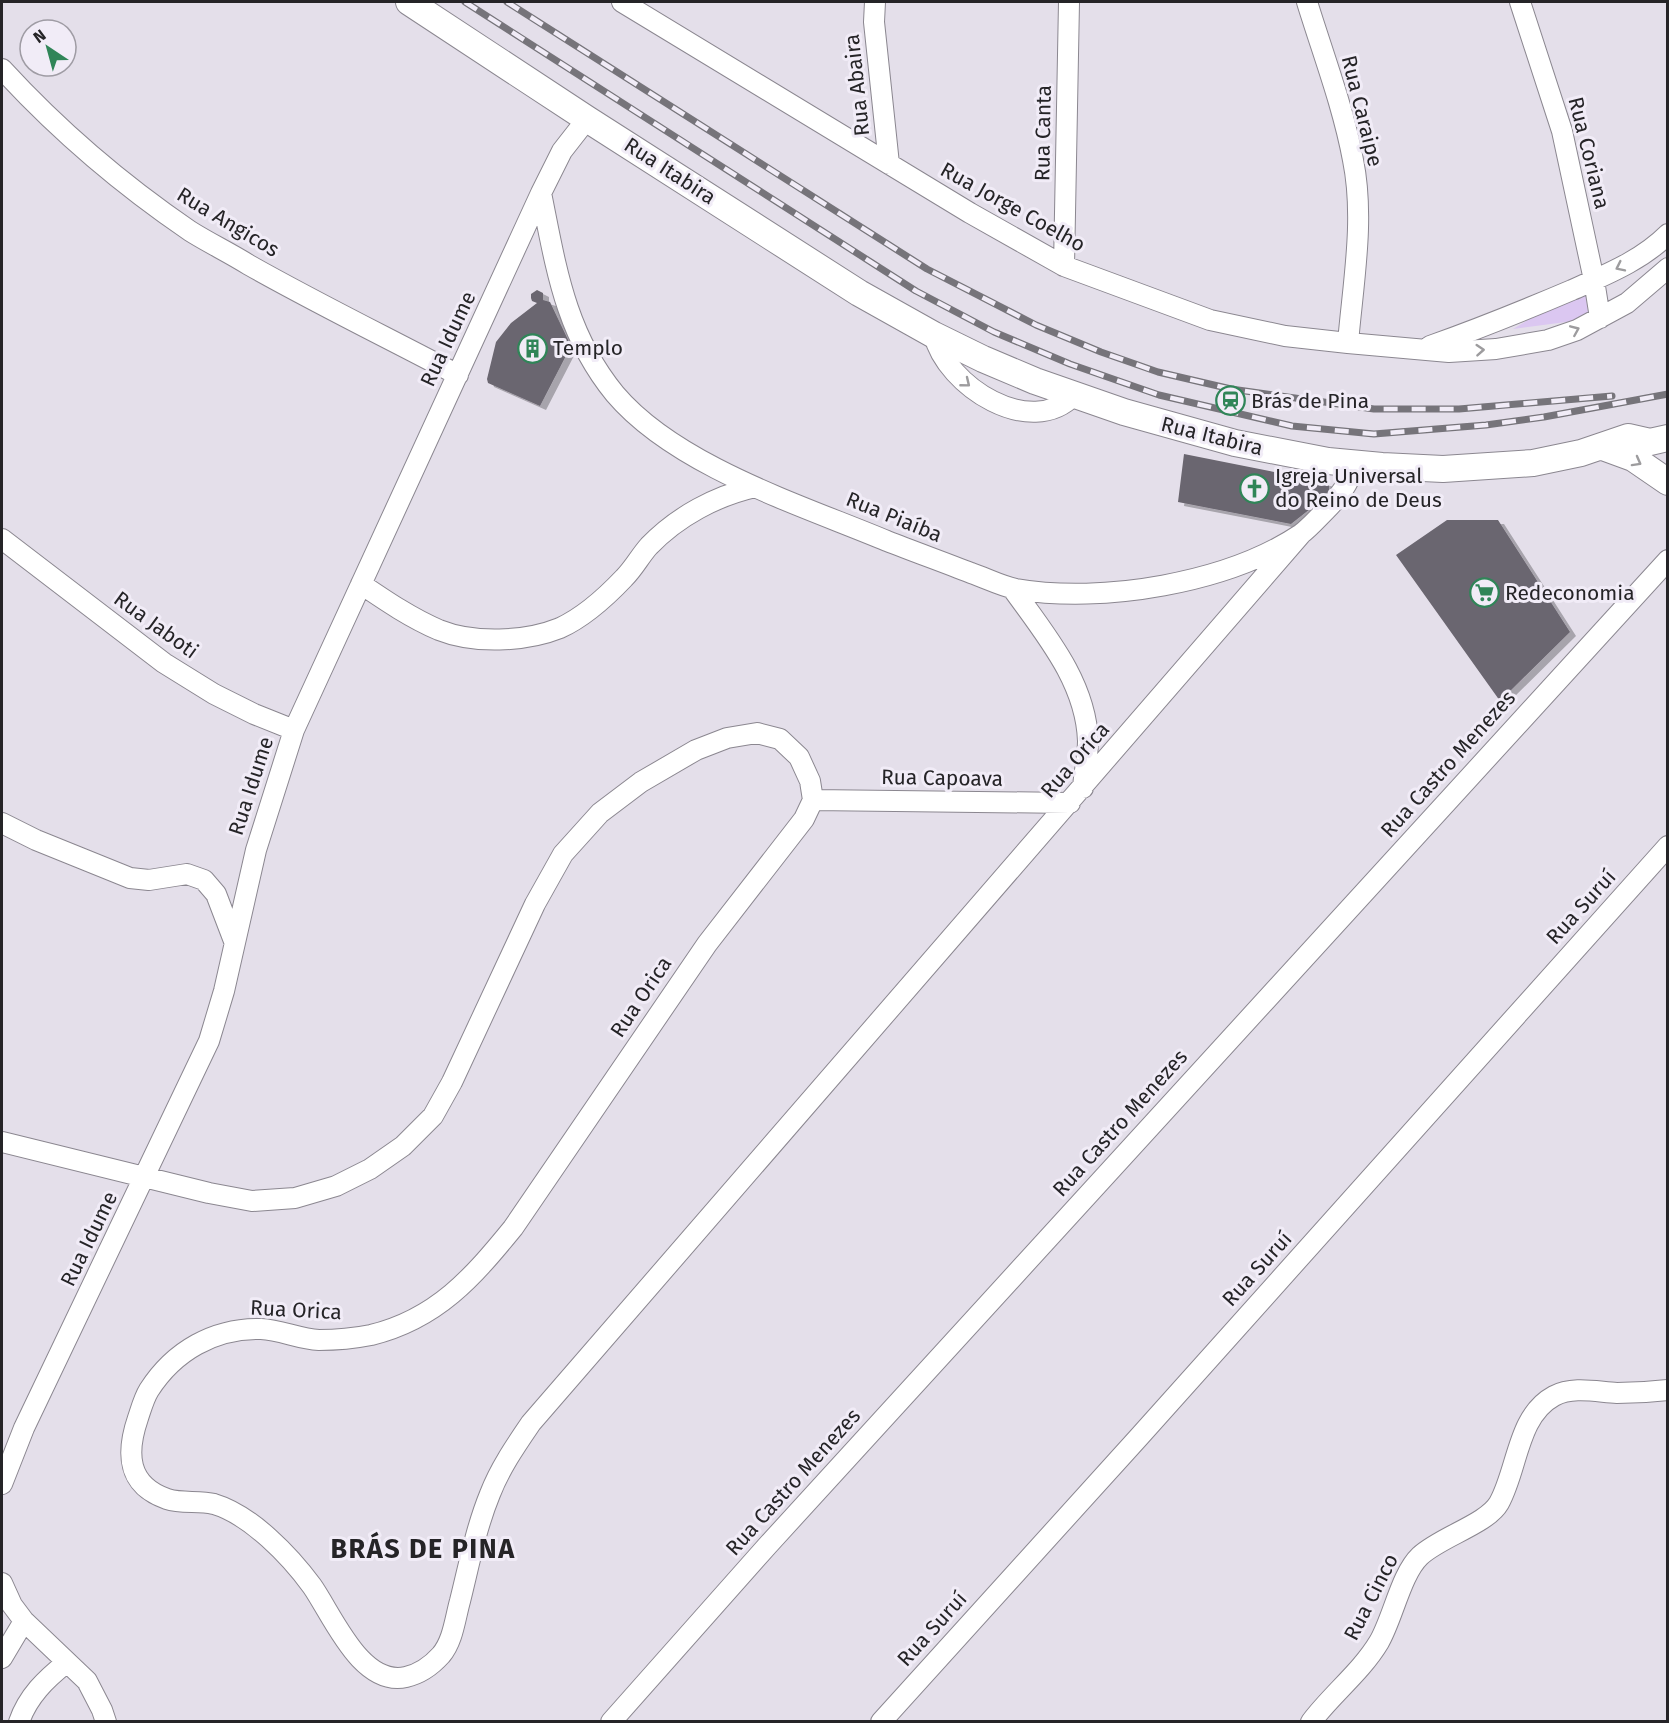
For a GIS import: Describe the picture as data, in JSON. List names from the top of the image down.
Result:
{
  "streets": {
    "main road": ["Rua Itabira"],
    "street": [
      "Rua Abaira",
      "Rua Caraipe",
      "Rua Canta",
      "Rua Coriana",
      "Rua Jorge Coelho",
      "Rua Angicos",
      "Rua Idume",
      "Rua Piaíba",
      "Rua Jaboti",
      "Rua Orica",
      "Rua Castro Menezes",
      "Rua Capoava",
      "Rua Suruí",
      "Rua Cinco"
    ]
  },
  "crossings": [
    ["Rua Abaira", "Rua Jorge Coelho"],
    ["Rua Caraipe", "Rua Jorge Coelho"],
    ["Rua Canta", "Rua Jorge Coelho"],
    ["Rua Coriana", "Rua Jorge Coelho"],
    ["Rua Itabira", "Rua Idume"],
    ["Rua Itabira", "Rua Piaíba"],
    ["Rua Angicos", "Rua Idume"],
    ["Rua Idume", "Rua Piaíba"],
    ["Rua Idume", "Rua Jaboti"],
    ["Rua Piaíba", "Rua Orica"],
    ["Rua Orica", "Rua Capoava"]
  ],
  "districts": ["BRÁS DE PINA"],
  "places": {
    "building": ["Templo"],
    "station": ["Brás de Pina"],
    "church": ["Igreja Universal do Reino de Deus"],
    "supermarket": ["Redeconomia"]
  },
  "north": "top left"
}
